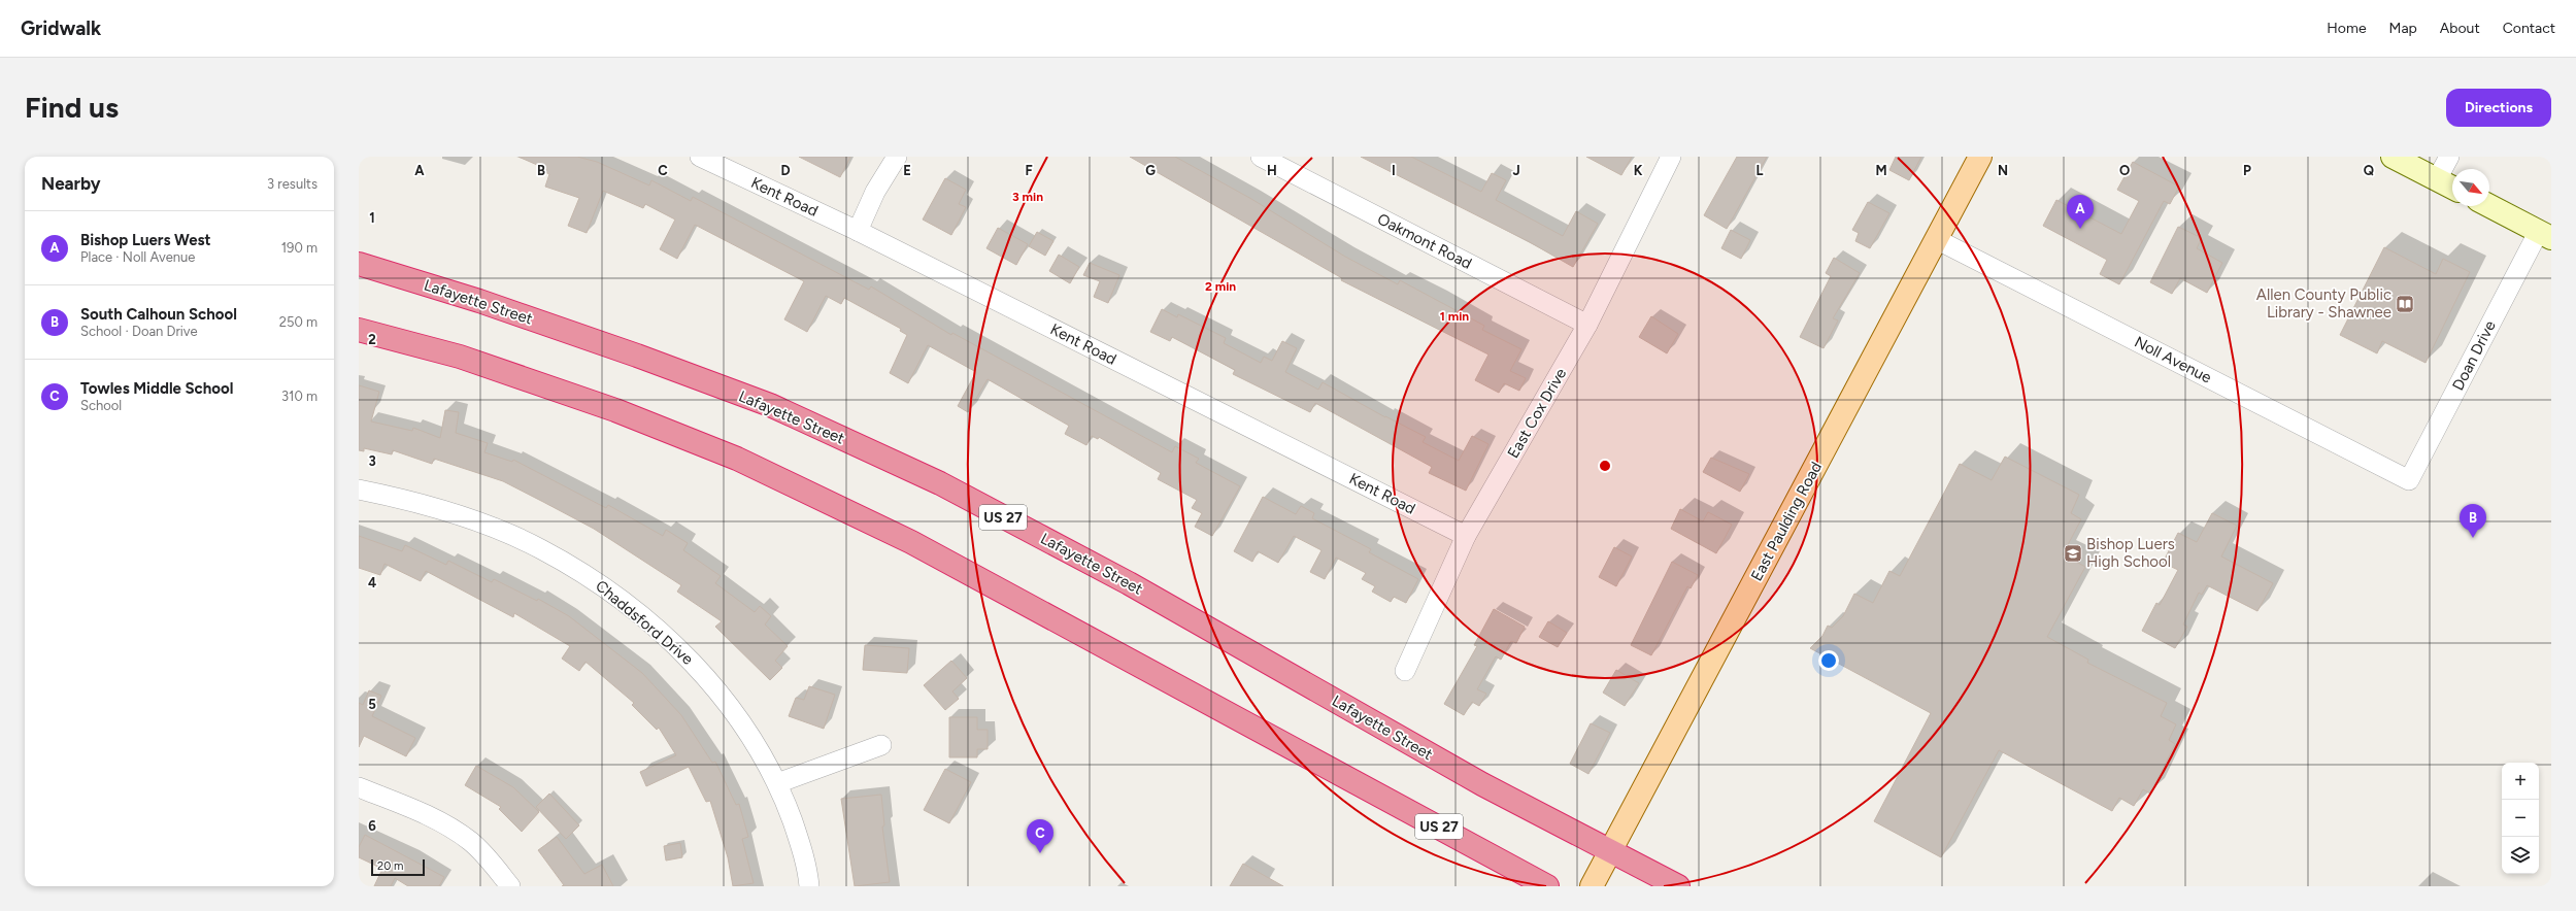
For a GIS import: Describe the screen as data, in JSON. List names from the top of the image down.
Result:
{
  "streets": {
    "highway": ["Lafayette Street", "US 27"],
    "main road": ["East Paulding Road"],
    "street": [
      "Kent Road",
      "Oakmont Road",
      "Doan Drive",
      "Noll Avenue",
      "East Cox Drive",
      "Chaddsford Drive"
    ]
  },
  "crossings": [
    ["Kent Road", "East Cox Drive"],
    ["Oakmont Road", "East Cox Drive"],
    ["Lafayette Street", "East Paulding Road"],
    ["Doan Drive", "Noll Avenue"],
    ["Noll Avenue", "East Paulding Road"]
  ],
  "places": {
    "library": ["Allen County Public Library - Shawnee"],
    "school or university": ["Bishop Luers High School"]
  },
  "scale_bar": "20 m",
  "north": "bottom right",
  "page": {
    "header": "Gridwalk",
    "nav": [
      "Home",
      "Map",
      "About",
      "Contact"
    ],
    "buttons": "Directions",
    "title": "Find us",
    "heading": ["Nearby", "3 results"],
    "pins": ["A", "B", "C"],
    "list": [
      {
        "mark": "A",
        "name": "Bishop Luers West",
        "note": "Place · Noll Avenue",
        "value": "190 m"
      },
      {
        "mark": "B",
        "name": "South Calhoun School",
        "note": "School · Doan Drive",
        "value": "250 m"
      },
      {
        "mark": "C",
        "name": "Towles Middle School",
        "note": "School",
        "value": "310 m"
      }
    ],
    "map_buttons": ["+", "−"],
    "scale": "20 m"
  },
  "grid": {
    "columns": [
      "A",
      "B",
      "C",
      "D",
      "E",
      "F",
      "G",
      "H",
      "I",
      "J",
      "K",
      "L",
      "M",
      "N",
      "O",
      "P",
      "Q"
    ],
    "rows": [
      "1",
      "2",
      "3",
      "4",
      "5",
      "6"
    ]
  },
  "rings": ["3 min", "2 min", "1 min"]
}
